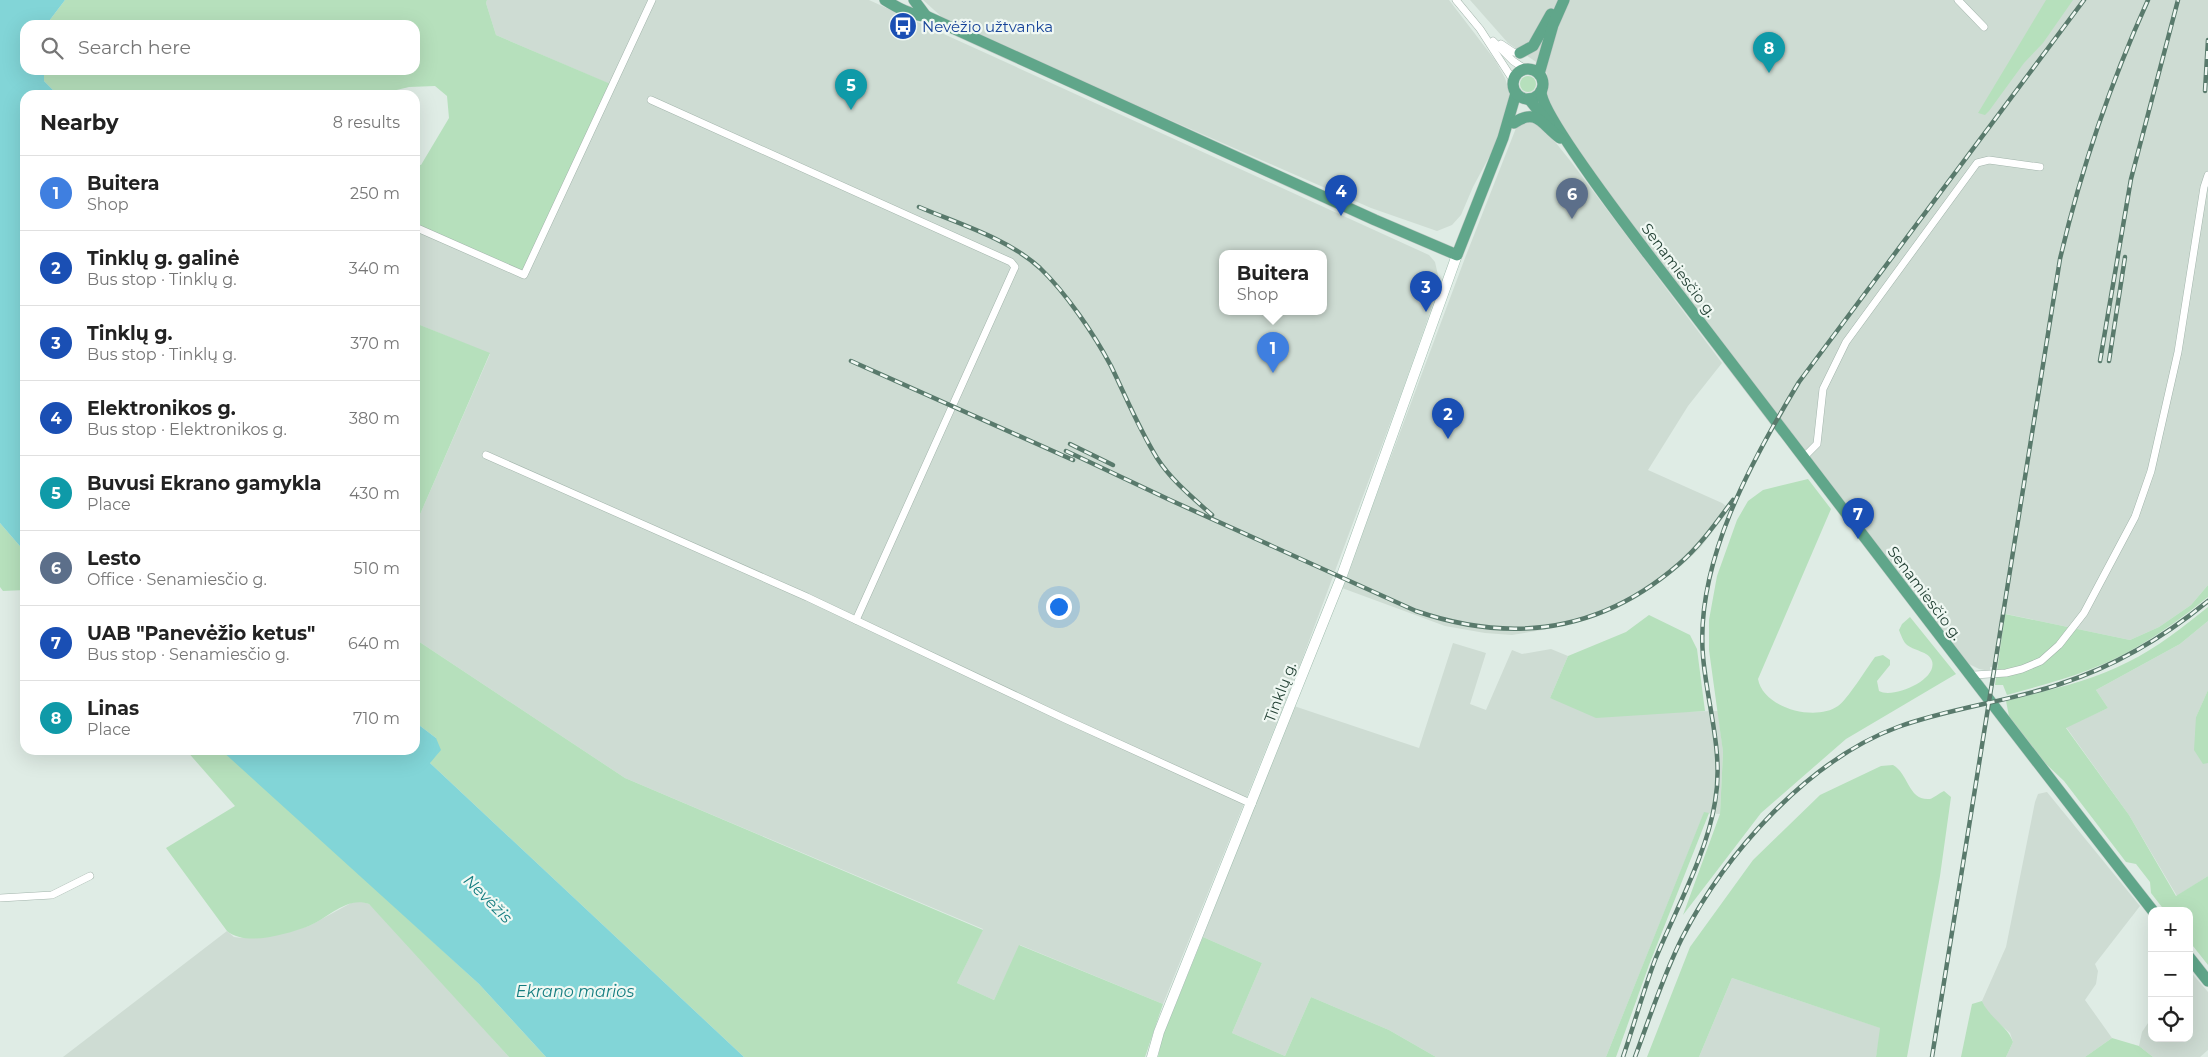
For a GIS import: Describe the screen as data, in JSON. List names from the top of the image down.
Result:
{
  "streets": {
    "main road": ["Senamiesčio g.", "Tinklų g."]
  },
  "crossings": [
    ["Senamiesčio g.", "Tinklų g."]
  ],
  "water": ["Nevėžis", "Ekrano marios"],
  "places": {
    "bus stop": ["Nevėžio užtvanka"]
  },
  "page": {
    "search": "Search here",
    "pins": [
      "8",
      "5",
      "4",
      "6",
      "3",
      "1",
      "2",
      "7"
    ],
    "heading": ["Nearby", "8 results"],
    "list": [
      {
        "mark": "1",
        "name": "Buitera",
        "note": "Shop",
        "value": "250 m"
      },
      {
        "mark": "2",
        "name": "Tinklų g. galinė",
        "note": "Bus stop · Tinklų g.",
        "value": "340 m"
      },
      {
        "mark": "3",
        "name": "Tinklų g.",
        "note": "Bus stop · Tinklų g.",
        "value": "370 m"
      },
      {
        "mark": "4",
        "name": "Elektronikos g.",
        "note": "Bus stop · Elektronikos g.",
        "value": "380 m"
      },
      {
        "mark": "5",
        "name": "Buvusi Ekrano gamykla",
        "note": "Place",
        "value": "430 m"
      },
      {
        "mark": "6",
        "name": "Lesto",
        "note": "Office · Senamiesčio g.",
        "value": "510 m"
      },
      {
        "mark": "7",
        "name": "UAB \"Panevėžio ketus\"",
        "note": "Bus stop · Senamiesčio g.",
        "value": "640 m"
      },
      {
        "mark": "8",
        "name": "Linas",
        "note": "Place",
        "value": "710 m"
      }
    ],
    "popup": ["Buitera", "Shop"],
    "map_buttons": ["+", "−"]
  }
}
